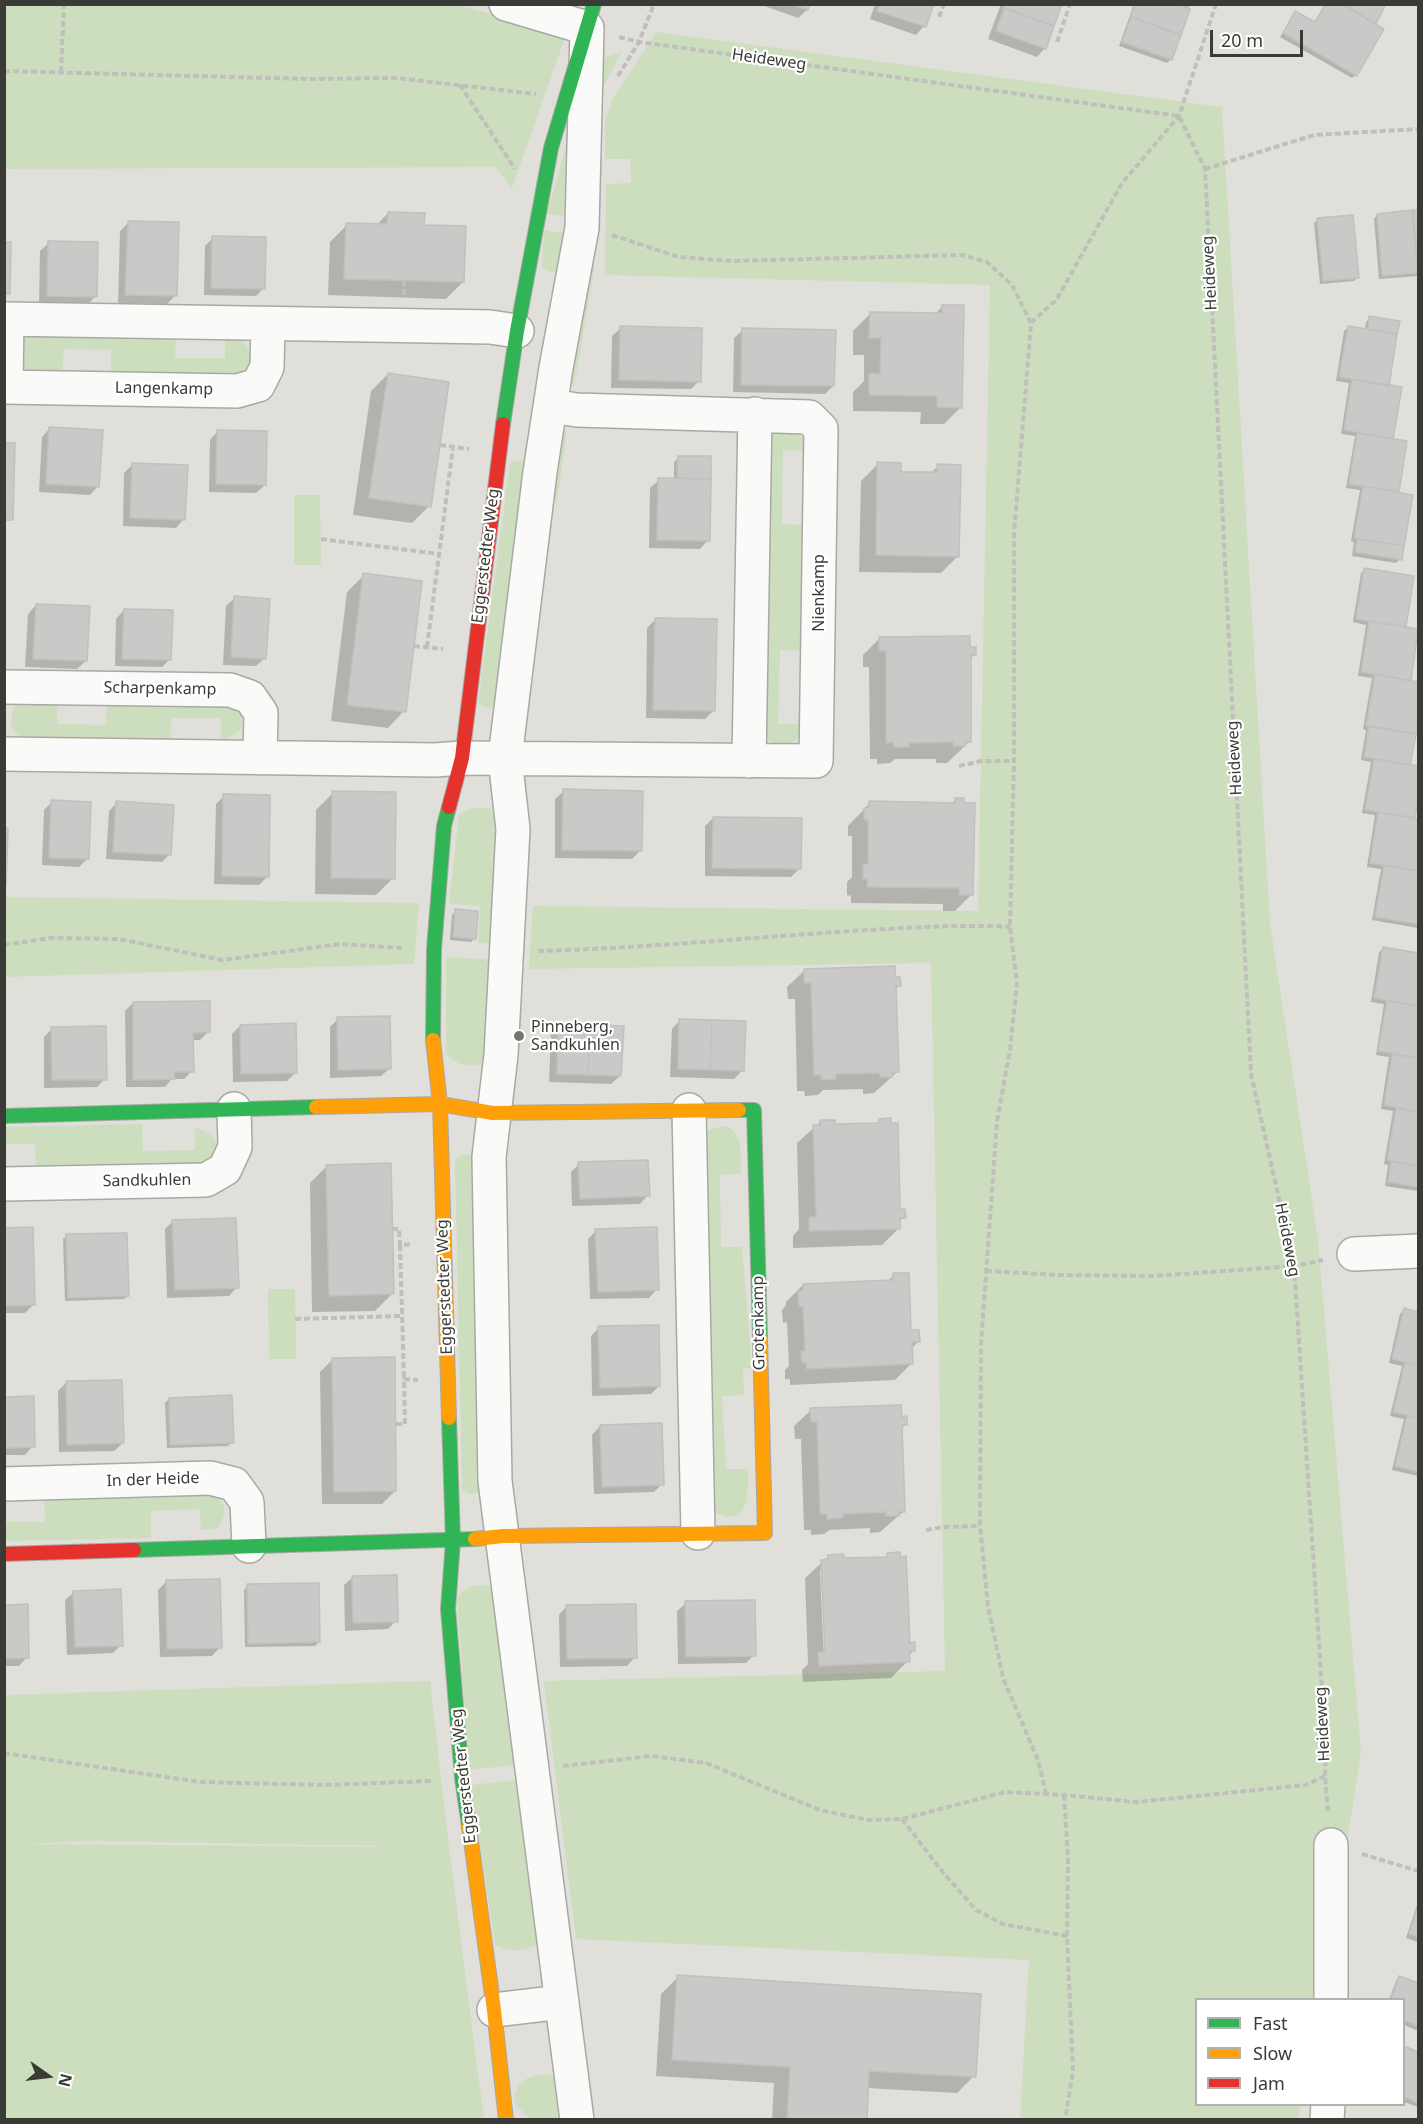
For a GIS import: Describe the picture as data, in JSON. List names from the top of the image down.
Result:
{
  "streets": {
    "street": [
      "Langenkamp",
      "Eggerstedter Weg",
      "Nienkamp",
      "Scharpenkamp",
      "Sandkuhlen",
      "Grotenkamp",
      "In der Heide"
    ],
    "path": ["Heideweg"]
  },
  "crossings": [
    ["Heideweg", "Eggerstedter Weg"],
    ["Langenkamp", "Eggerstedter Weg"]
  ],
  "places": ["Pinneberg, Sandkuhlen"],
  "legend": ["Fast", "Slow", "Jam"],
  "scale_bar": "20 m",
  "north": "right"
}
